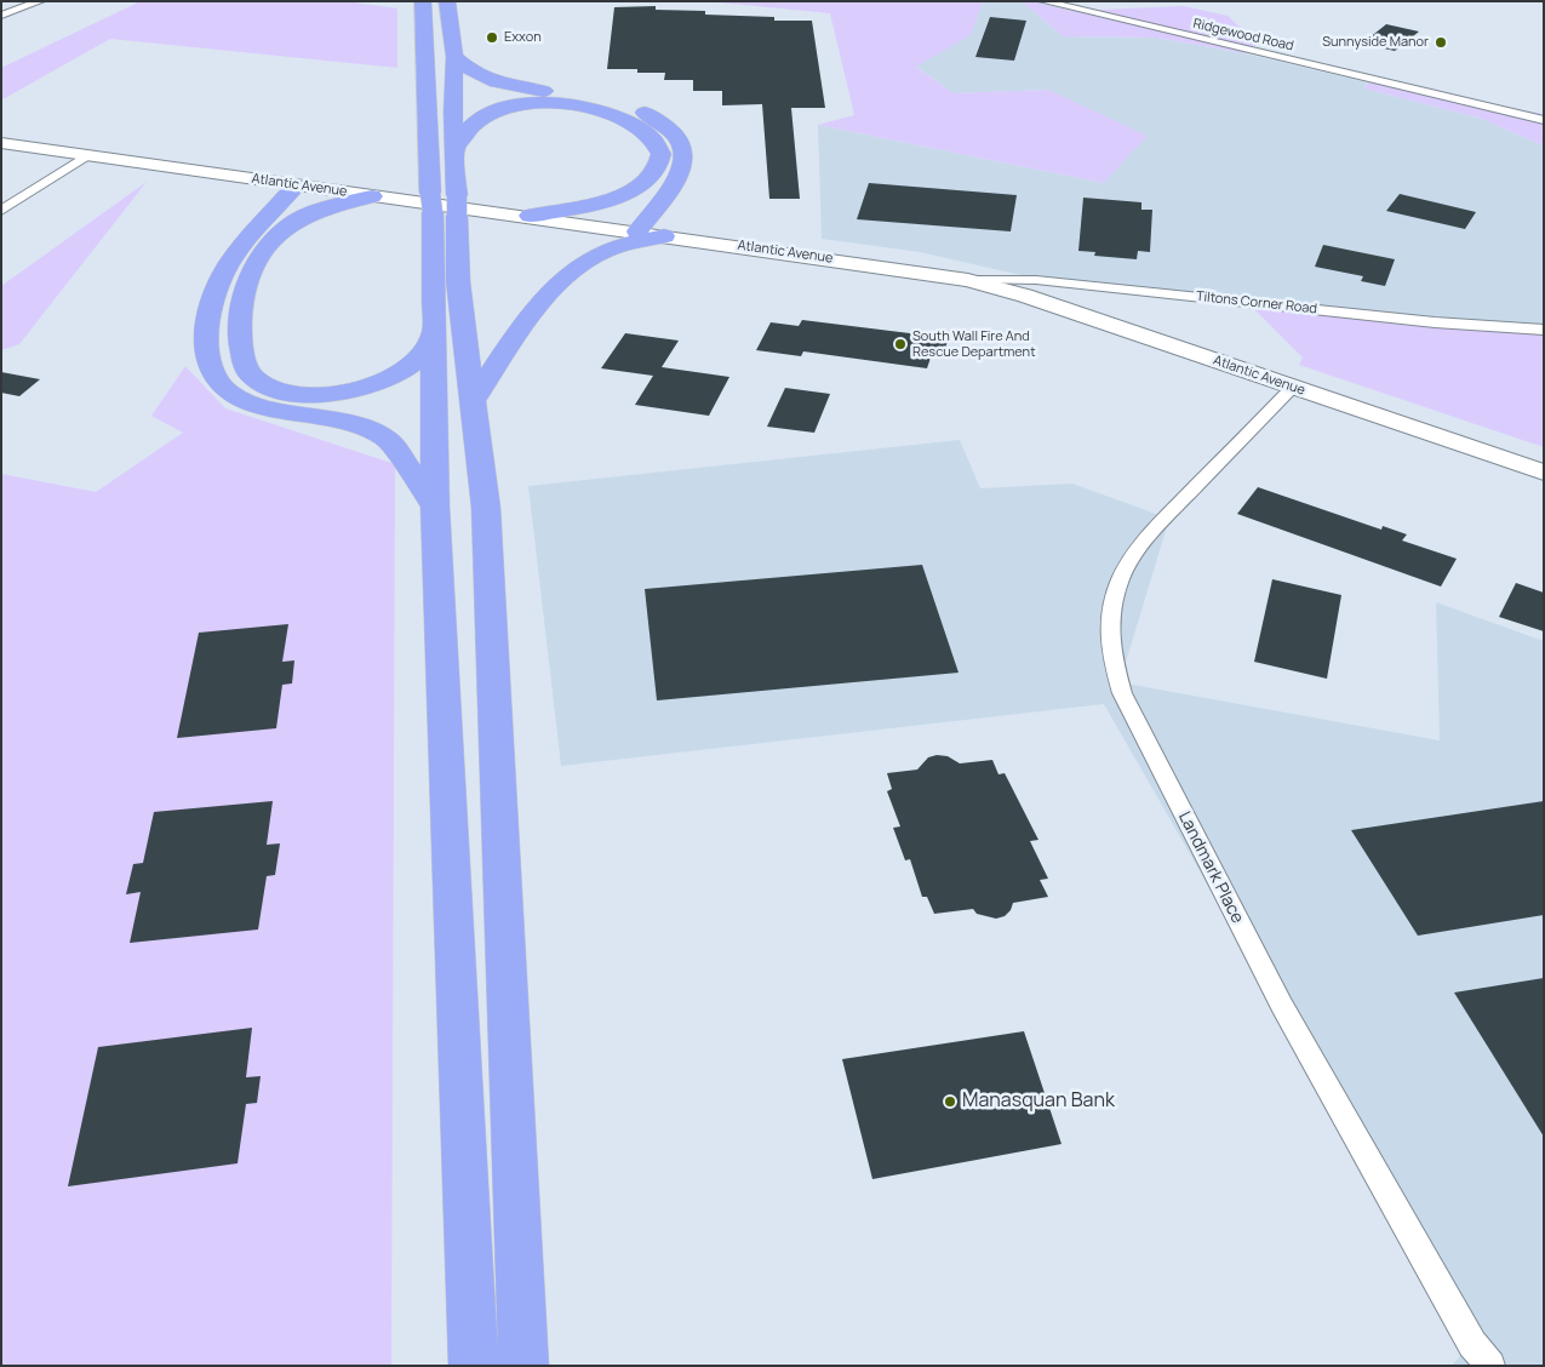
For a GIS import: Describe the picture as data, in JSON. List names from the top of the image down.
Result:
{
  "streets": {
    "main road": ["Atlantic Avenue"],
    "street": ["Ridgewood Road", "Tiltons Corner Road", "Landmark Place"]
  },
  "crossings": [
    ["Atlantic Avenue", "Tiltons Corner Road"],
    ["Atlantic Avenue", "Landmark Place"]
  ],
  "places": [
    "Exxon",
    "Sunnyside Manor",
    "South Wall Fire And Rescue Department",
    "Manasquan Bank"
  ]
}
